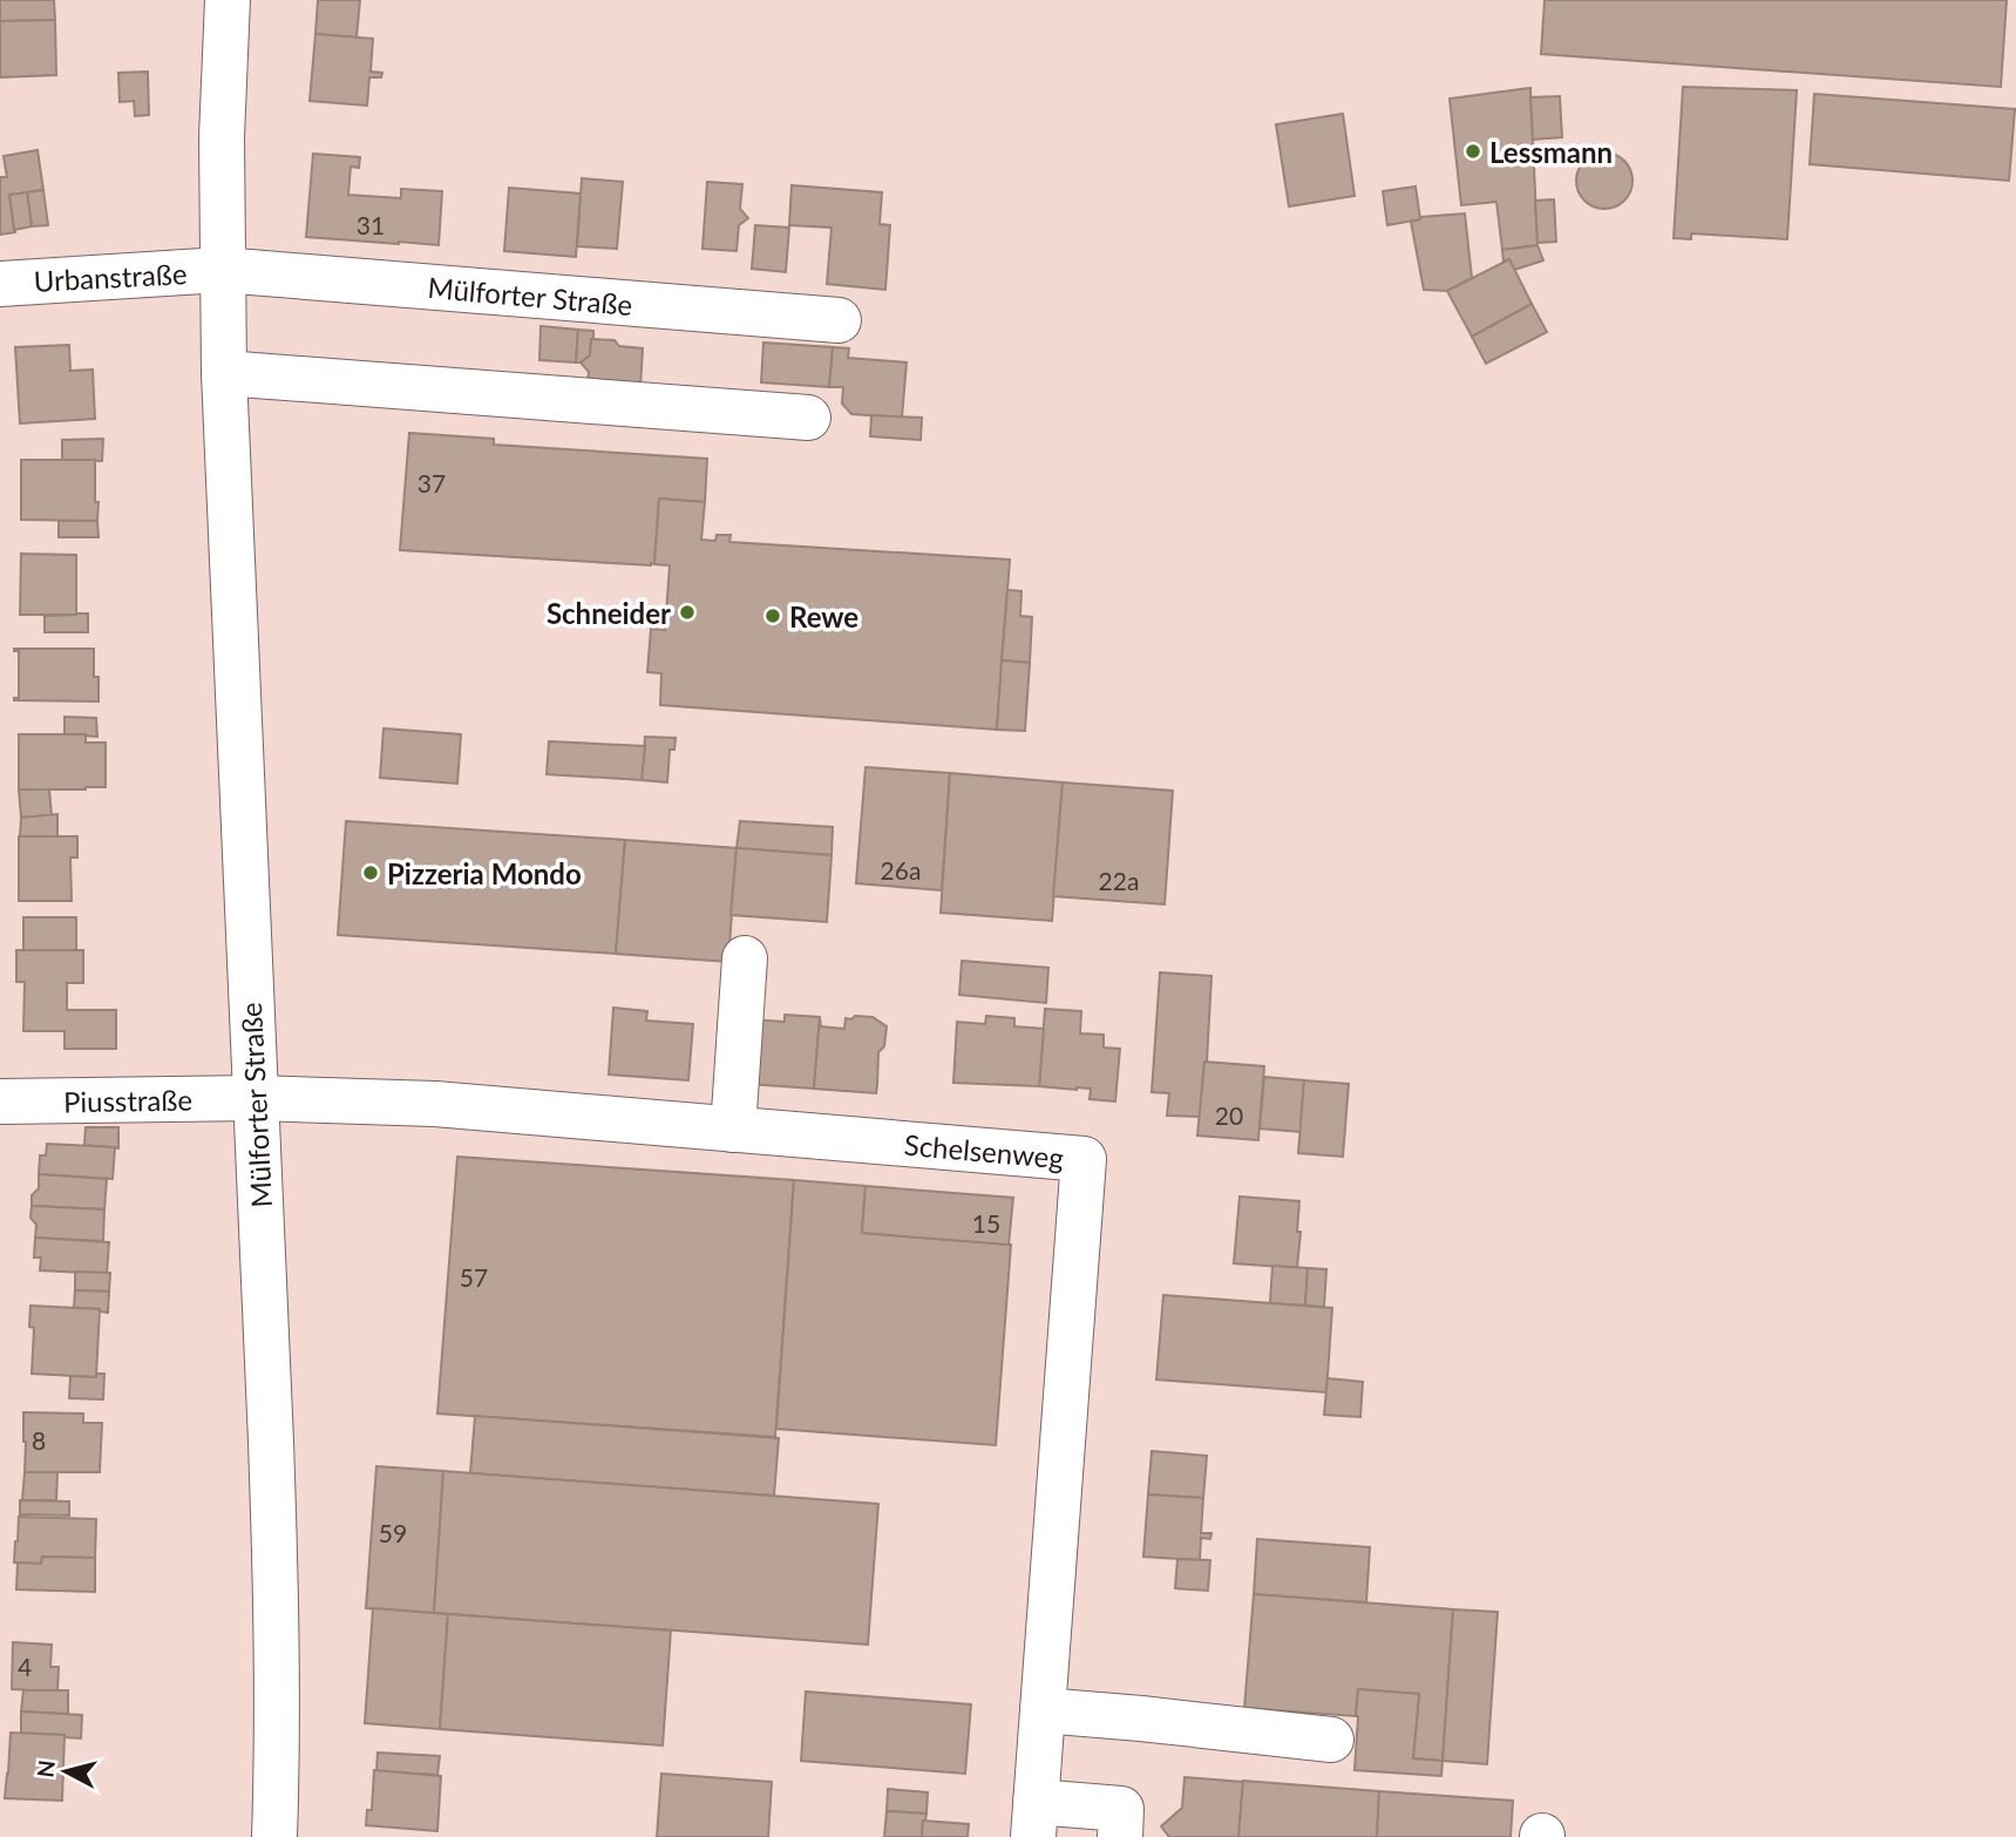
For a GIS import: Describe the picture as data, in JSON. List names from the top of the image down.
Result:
{
  "streets": {
    "street": [
      "Urbanstraße",
      "Mülforter Straße",
      "Piusstraße",
      "Schelsenweg"
    ]
  },
  "crossings": [
    ["Urbanstraße", "Mülforter Straße"],
    ["Mülforter Straße", "Piusstraße"],
    ["Mülforter Straße", "Schelsenweg"],
    ["Piusstraße", "Schelsenweg"]
  ],
  "places": [
    "Lessmann",
    "Schneider",
    "Rewe",
    "Pizzeria Mondo"
  ],
  "house_numbers": [
    "31",
    "37",
    "26a",
    "22a",
    "20",
    "15",
    "57",
    "8",
    "59",
    "4"
  ],
  "north": "left"
}
